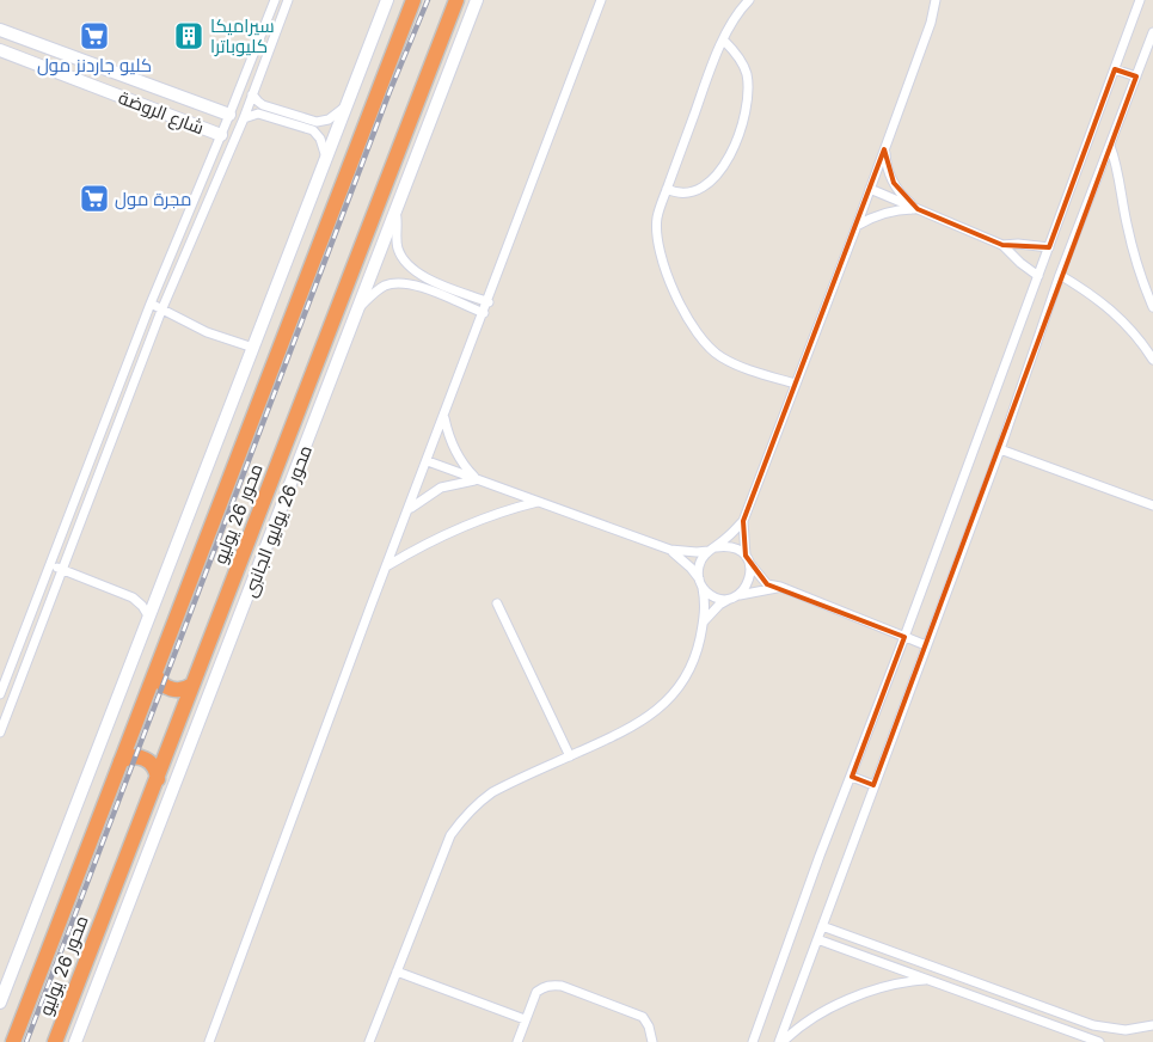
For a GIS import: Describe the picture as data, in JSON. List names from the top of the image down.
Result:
{
  "streets": {
    "highway": ["محور 26 يوليو"],
    "main road": ["شارع الروضة", "محور 26 يوليو الجانبى"]
  },
  "places": {
    "supermarket": ["كليو جاردنز مول", "مجرة مول"],
    "building": ["سيراميكا كليوباترا"]
  }
}
